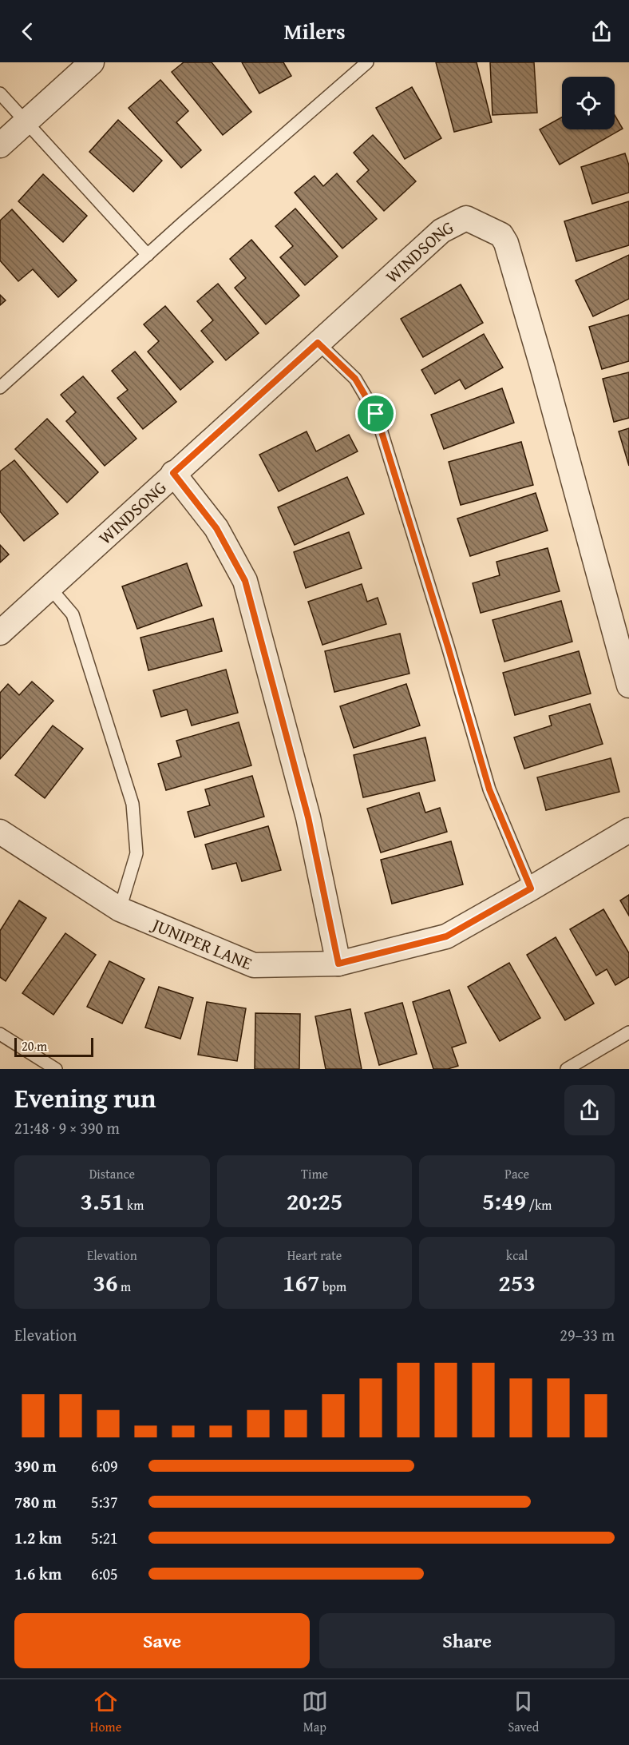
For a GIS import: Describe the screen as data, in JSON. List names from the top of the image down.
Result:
{
  "streets": {
    "street": ["WINDSONG", "JUNIPER LANE"]
  },
  "scale_bar": "20 m",
  "page": {
    "header": "Milers",
    "scale": "20 m",
    "heading": ["Evening run", "21:48 · 9 × 390 m"],
    "stats": [
      ["Distance", "3.51 km"],
      ["Time", "20:25"],
      ["Pace", "5:49 /km"],
      ["Elevation", "36 m"],
      ["Heart rate", "167 bpm"],
      ["kcal", "253"]
    ],
    "chart": ["Elevation", "29–33 m"],
    "list": [
      {
        "name": "390 m",
        "note": "6:09"
      },
      {
        "name": "780 m",
        "note": "5:37"
      },
      {
        "name": "1.2 km",
        "note": "5:21"
      },
      {
        "name": "1.6 km",
        "note": "6:05"
      }
    ],
    "buttons": ["Save", "Share"],
    "tabs": ["Home", "Map", "Saved"]
  }
}
